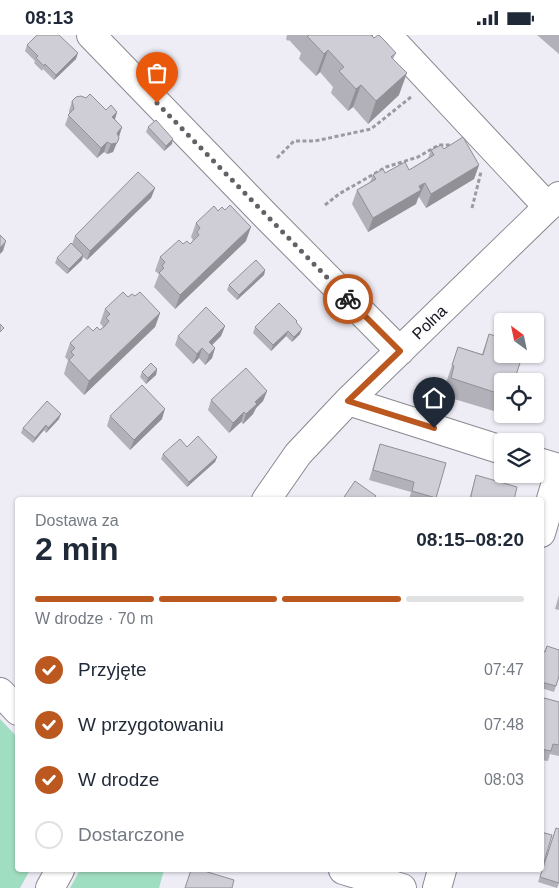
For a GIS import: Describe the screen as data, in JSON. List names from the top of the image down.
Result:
{
  "streets": {
    "street": ["Polna"]
  },
  "north": "top left",
  "page": {
    "status": "08:13",
    "heading": ["2 min", "Dostawa za", "08:15–08:20"],
    "bar": "W drodze · 70 m",
    "list": [
      ["Przyjęte", "07:47"],
      ["W przygotowaniu", "07:48"],
      ["W drodze", "08:03"],
      "Dostarczone"
    ]
  }
}
